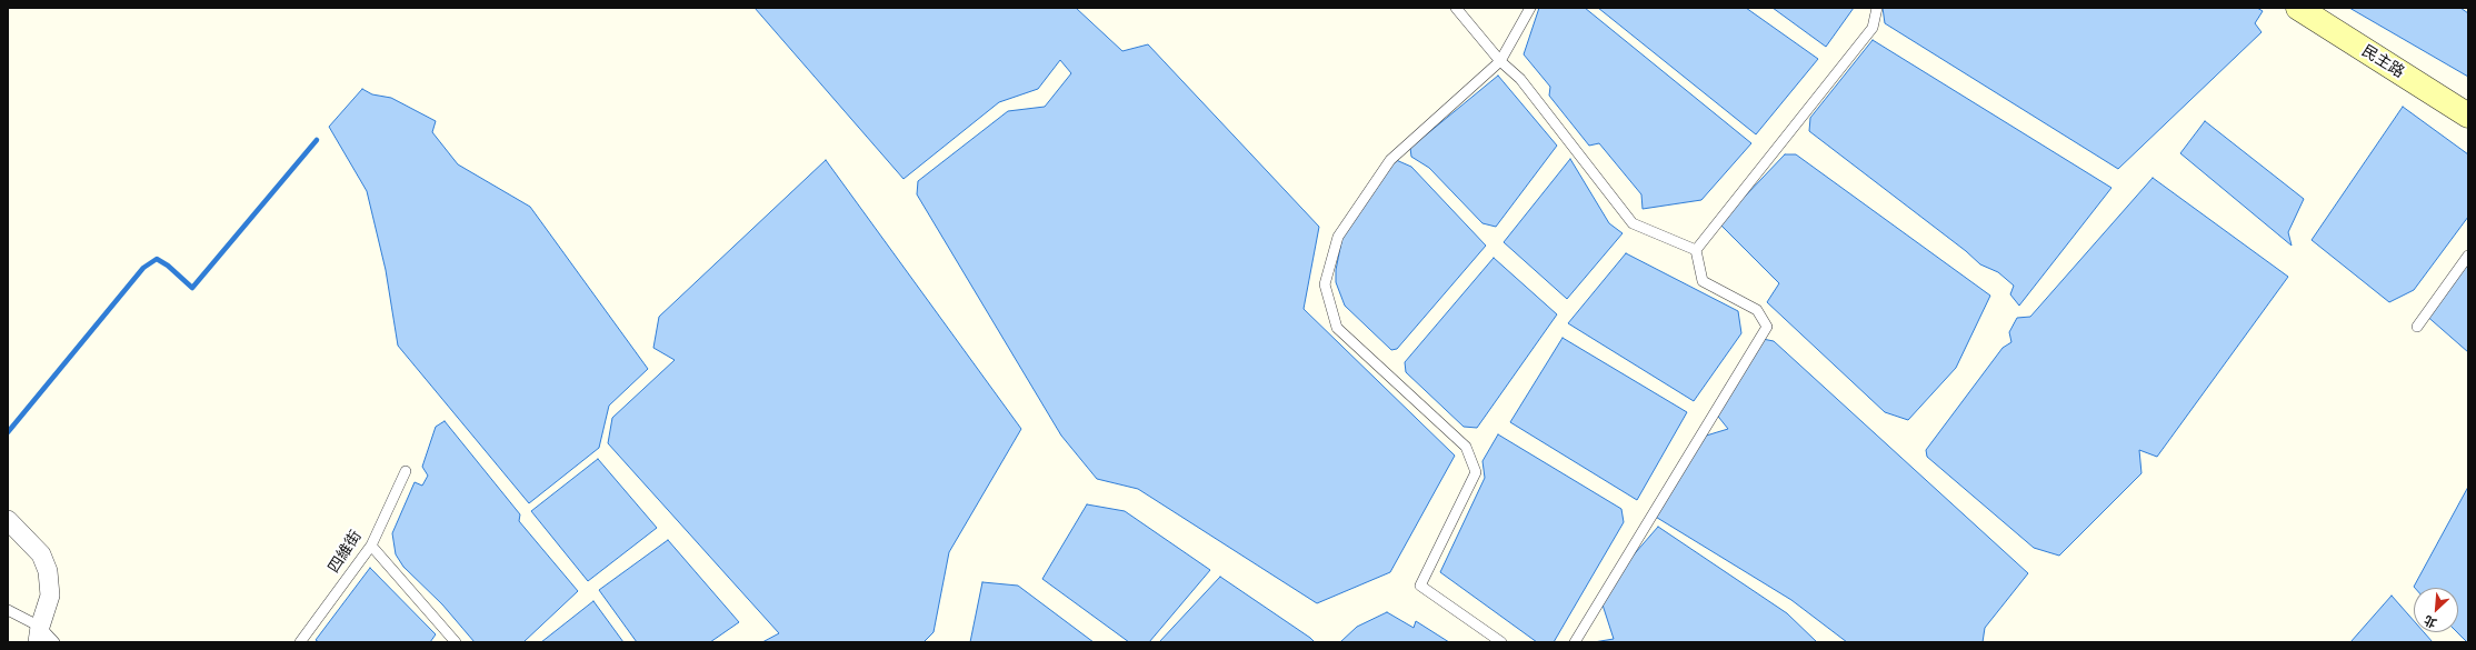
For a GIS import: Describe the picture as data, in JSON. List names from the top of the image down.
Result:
{
  "streets": {
    "street": ["民主路"],
    "lane": ["四維街"]
  },
  "north": "bottom left"
}
